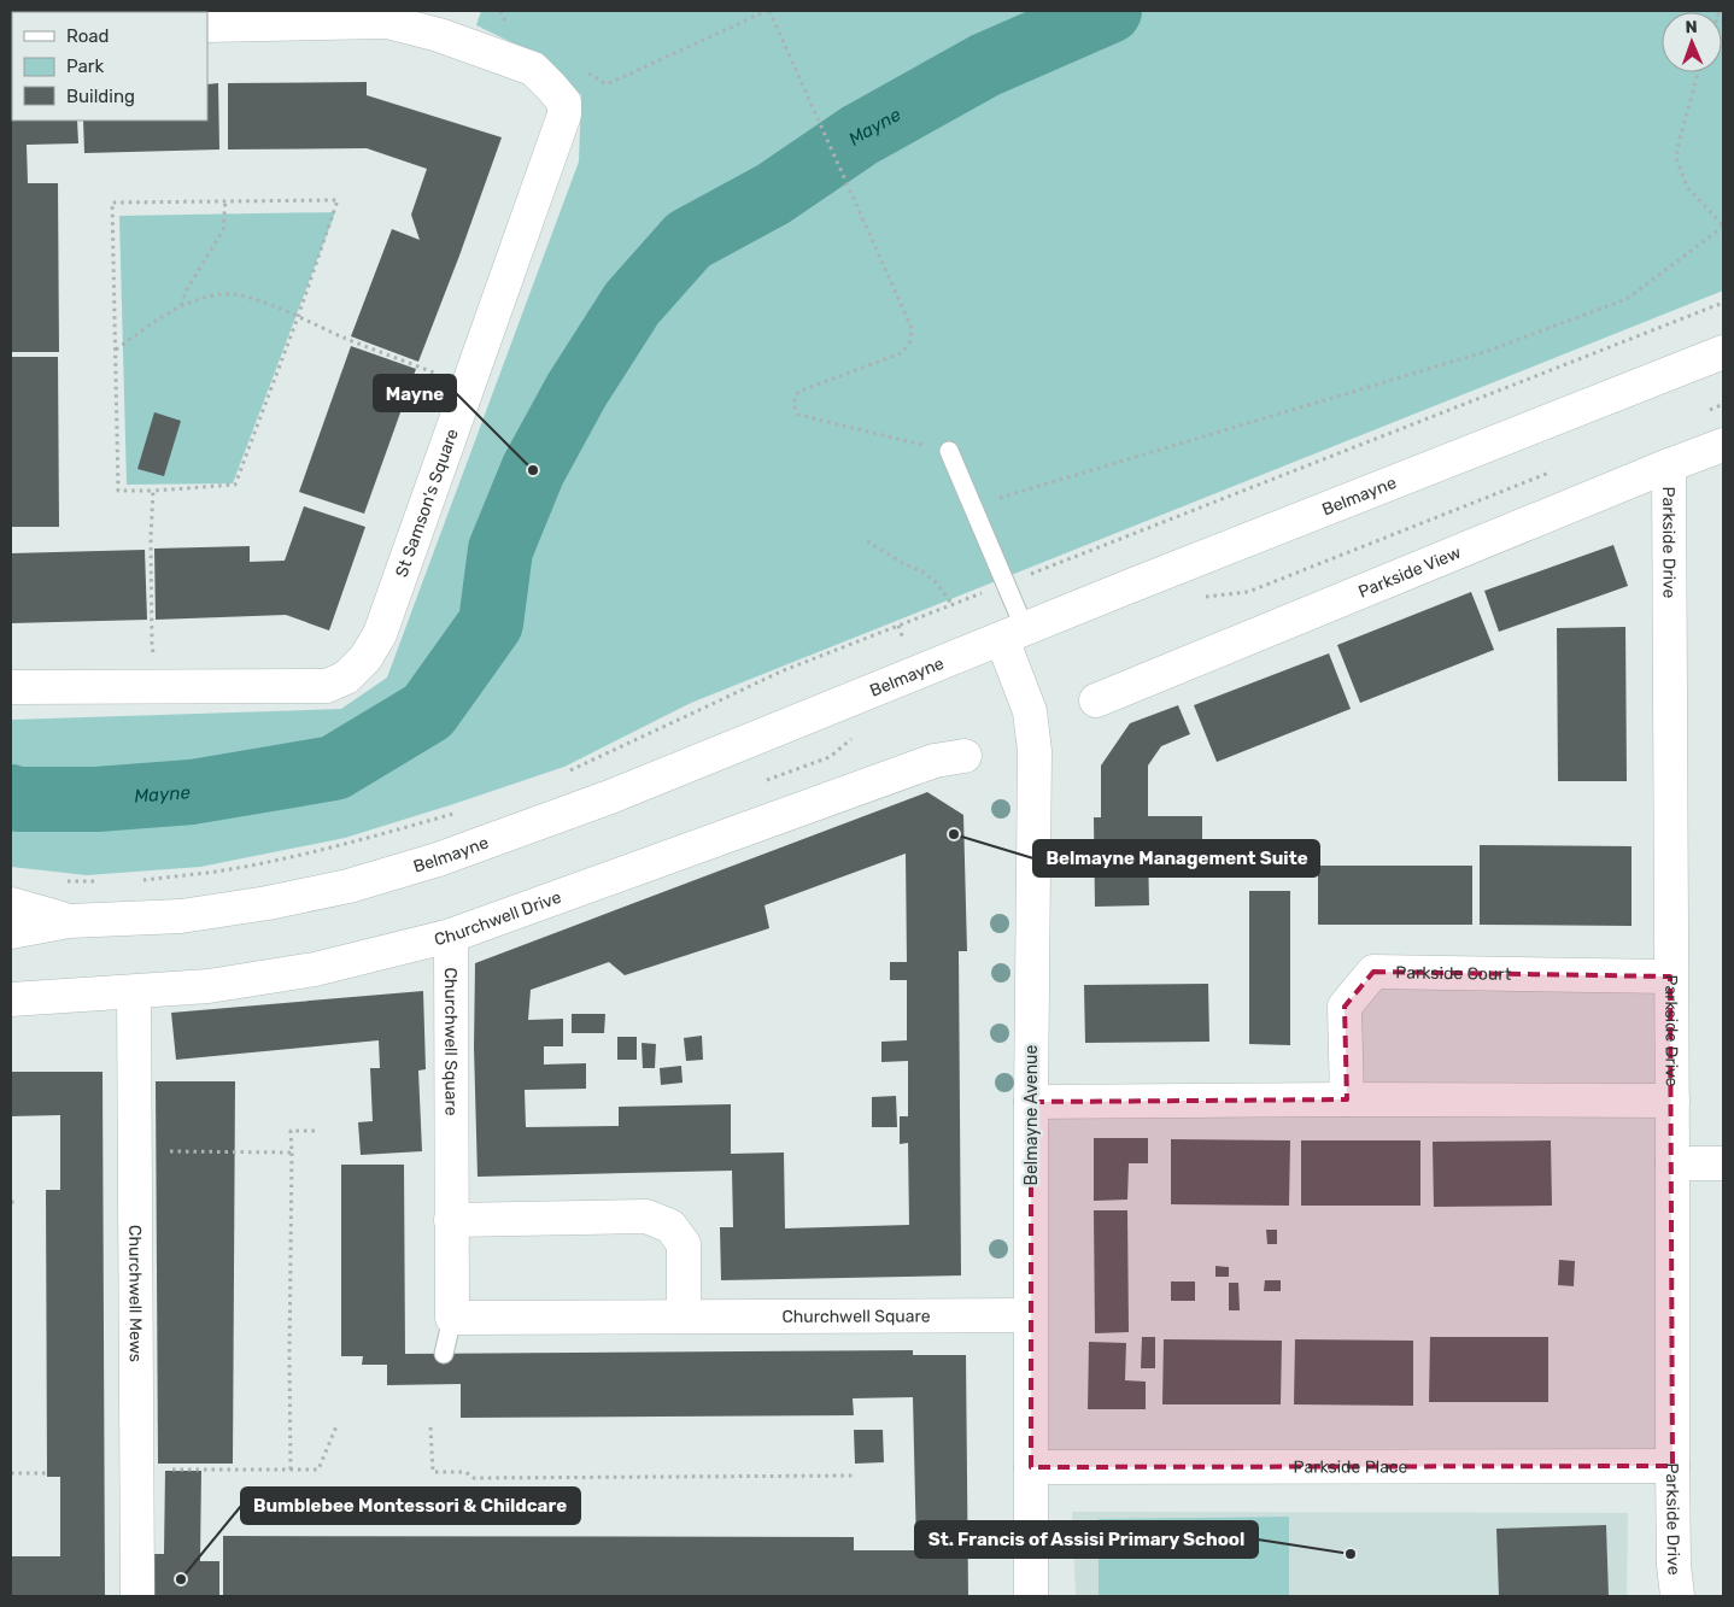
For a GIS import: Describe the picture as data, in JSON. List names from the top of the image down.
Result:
{
  "streets": {
    "street": [
      "Belmayne",
      "St Samson's Square",
      "Parkside Drive",
      "Parkside View",
      "Churchwell Drive",
      "Parkside Court",
      "Churchwell Square",
      "Belmayne Avenue",
      "Churchwell Mews",
      "Parkside Place"
    ]
  },
  "crossings": [
    ["Belmayne", "Belmayne Avenue"],
    ["Parkside Drive", "Parkside View"],
    ["Parkside Drive", "Parkside Court"],
    ["Parkside Drive", "Parkside Place"],
    ["Churchwell Drive", "Churchwell Square"],
    ["Churchwell Drive", "Churchwell Mews"],
    ["Churchwell Square", "Belmayne Avenue"],
    ["Belmayne Avenue", "Parkside Place"]
  ],
  "water": ["Mayne"],
  "places": [
    "Mayne",
    "Belmayne Management Suite",
    "St. Francis of Assisi Primary School",
    "Bumblebee Montessori & Childcare"
  ],
  "legend": ["Road", "Park", "Building"],
  "north": "top"
}
